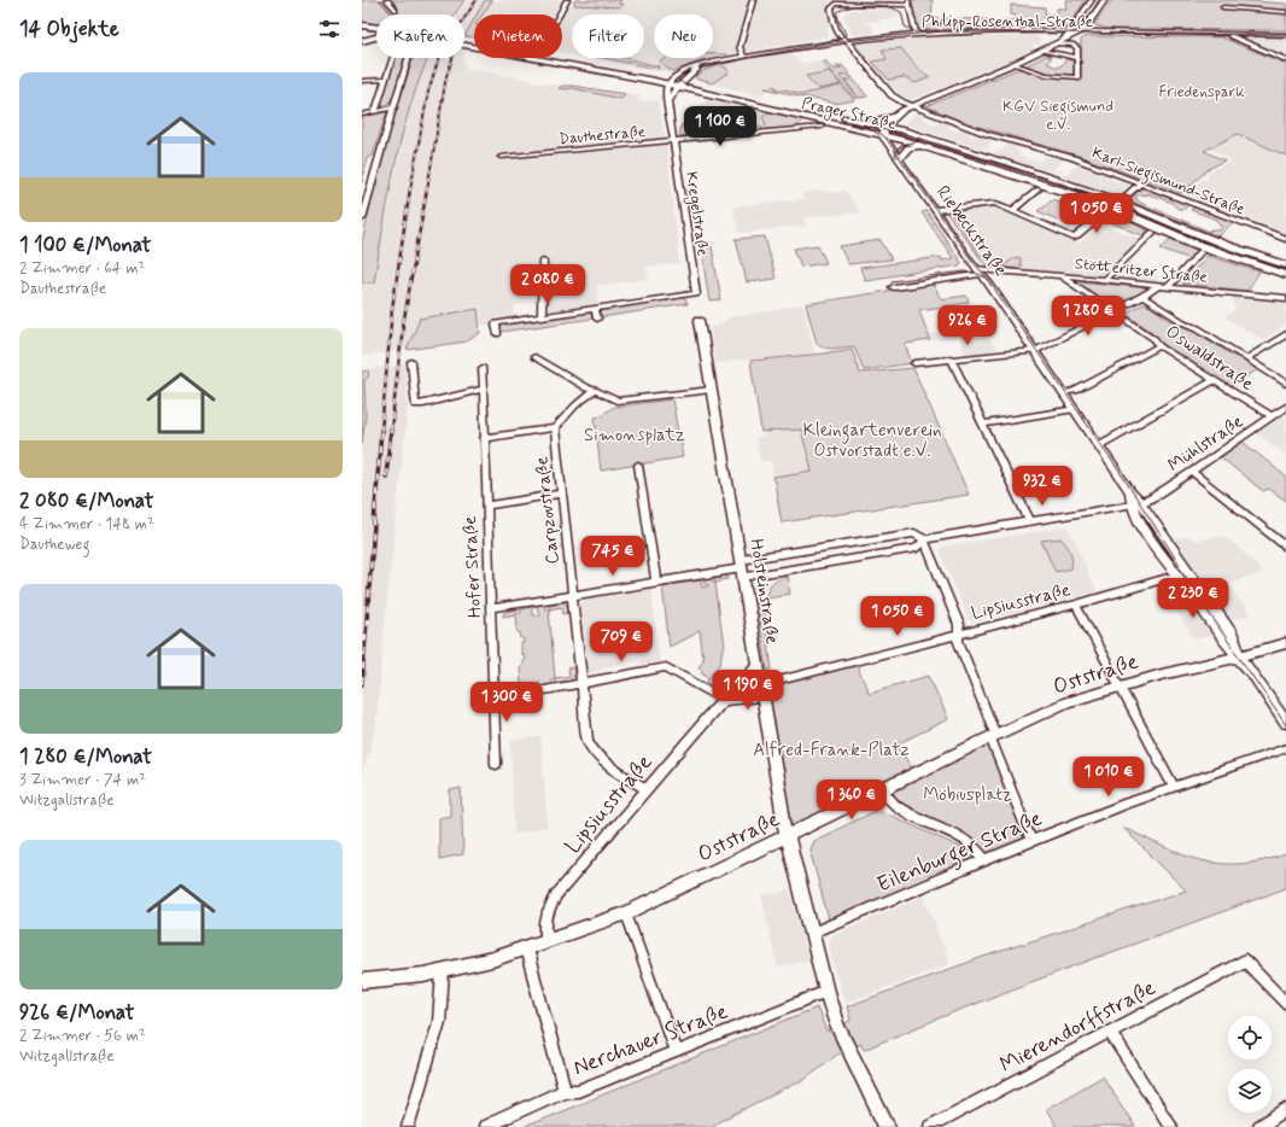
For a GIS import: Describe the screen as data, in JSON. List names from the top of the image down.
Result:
{
  "streets": {
    "main road": [
      "Prager Straße",
      "Riebeckstraße",
      "Stötteritzer Straße",
      "Holsteinstraße",
      "Oststraße"
    ],
    "street": [
      "Philipp-Rosenthal-Straße",
      "Dauthestraße",
      "Karl-Siegismund-Straße",
      "Kregelstraße",
      "Oswaldstraße",
      "Mühlstraße",
      "Carpzovstraße",
      "Hofer Straße",
      "Lipsiusstraße",
      "Eilenburger Straße",
      "Mierendorffstraße",
      "Nerchauer Straße"
    ]
  },
  "crossings": [
    ["Philipp-Rosenthal-Straße", "Prager Straße"],
    ["Philipp-Rosenthal-Straße", "Karl-Siegismund-Straße"],
    ["Philipp-Rosenthal-Straße", "Kregelstraße"],
    ["Prager Straße", "Kregelstraße"],
    ["Prager Straße", "Riebeckstraße"],
    ["Dauthestraße", "Kregelstraße"],
    ["Riebeckstraße", "Stötteritzer Straße"],
    ["Riebeckstraße", "Mühlstraße"],
    ["Riebeckstraße", "Lipsiusstraße"],
    ["Riebeckstraße", "Oststraße"],
    ["Stötteritzer Straße", "Oswaldstraße"],
    ["Oswaldstraße", "Mühlstraße"],
    ["Carpzovstraße", "Lipsiusstraße"],
    ["Holsteinstraße", "Lipsiusstraße"],
    ["Holsteinstraße", "Oststraße"],
    ["Holsteinstraße", "Eilenburger Straße"],
    ["Holsteinstraße", "Nerchauer Straße"],
    ["Lipsiusstraße", "Oststraße"]
  ],
  "parks": [
    "Friedenspark",
    "KGV Siegismund e.V.",
    "Kleingartenverein Ostvorstadt e.V.",
    "Simonsplatz",
    "Alfred-Frank-Platz",
    "Möbiusplatz"
  ],
  "page": {
    "heading": "14 Objekte",
    "chip": [
      "Kaufen",
      "Mieten",
      "Filter",
      "Neu"
    ],
    "list": [
      {
        "name": "1 100 €/Monat",
        "note": "2 Zimmer · 64 m² · Dauthestraße"
      },
      {
        "name": "2 080 €/Monat",
        "note": "4 Zimmer · 148 m² · Dautheweg"
      },
      {
        "name": "1 280 €/Monat",
        "note": "3 Zimmer · 74 m² · Witzgallstraße"
      },
      {
        "name": "926 €/Monat",
        "note": "2 Zimmer · 56 m² · Witzgallstraße"
      }
    ],
    "price": [
      "1 100 €",
      "1 050 €",
      "2 080 €",
      "1 280 €",
      "926 €",
      "932 €",
      "745 €",
      "2 230 €",
      "1 050 €",
      "709 €",
      "1 190 €",
      "1 300 €",
      "1 010 €",
      "1 360 €"
    ]
  }
}
